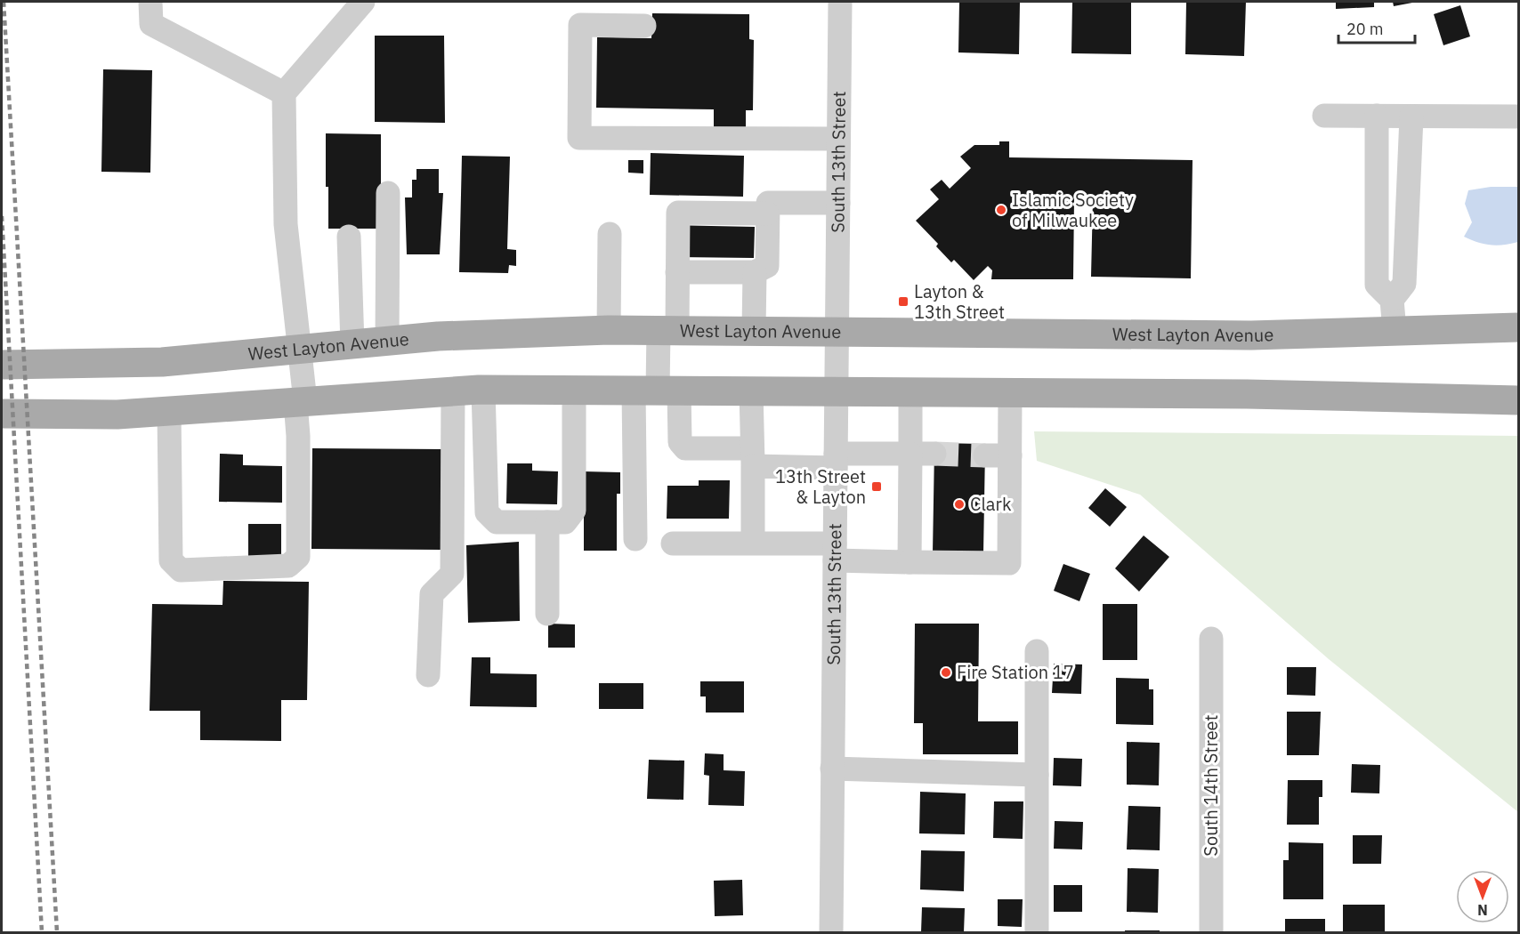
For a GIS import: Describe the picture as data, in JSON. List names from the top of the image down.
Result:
{
  "streets": {
    "main road": ["West Layton Avenue"],
    "street": ["South 13th Street", "South 14th Street"]
  },
  "crossings": [
    ["South 13th Street", "West Layton Avenue"]
  ],
  "places": {
    "other": ["Islamic Society of Milwaukee", "Clark", "Fire Station 17"],
    "transit": ["Layton & 13th Street", "13th Street & Layton"]
  },
  "scale_bar": "20 m",
  "north": "bottom"
}
